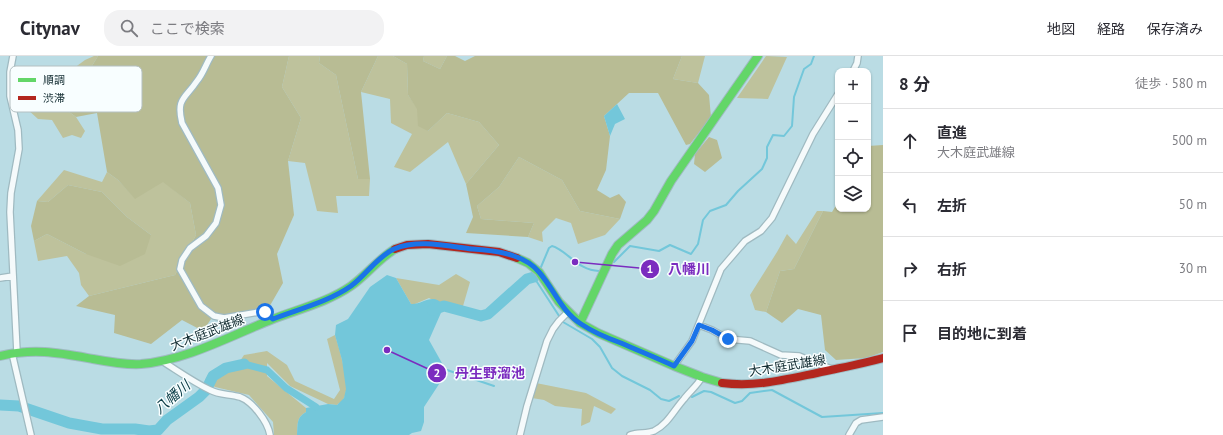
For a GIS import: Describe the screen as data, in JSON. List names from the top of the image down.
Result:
{
  "streets": {
    "main road": ["大木庭武雄線"]
  },
  "water": ["八幡川"],
  "places": ["八幡川", "丹生野溜池"],
  "legend": ["順調", "渋滞"],
  "page": {
    "header": "Citynav",
    "search": "ここで検索",
    "nav": ["地図", "経路", "保存済み"],
    "heading": ["8 分", "徒歩 · 580 m"],
    "map_buttons": ["+", "−"],
    "list": [
      ["直進", "大木庭武雄線", "500 m"],
      ["左折", "50 m"],
      ["右折", "30 m"],
      "目的地に到着"
    ]
  }
}
